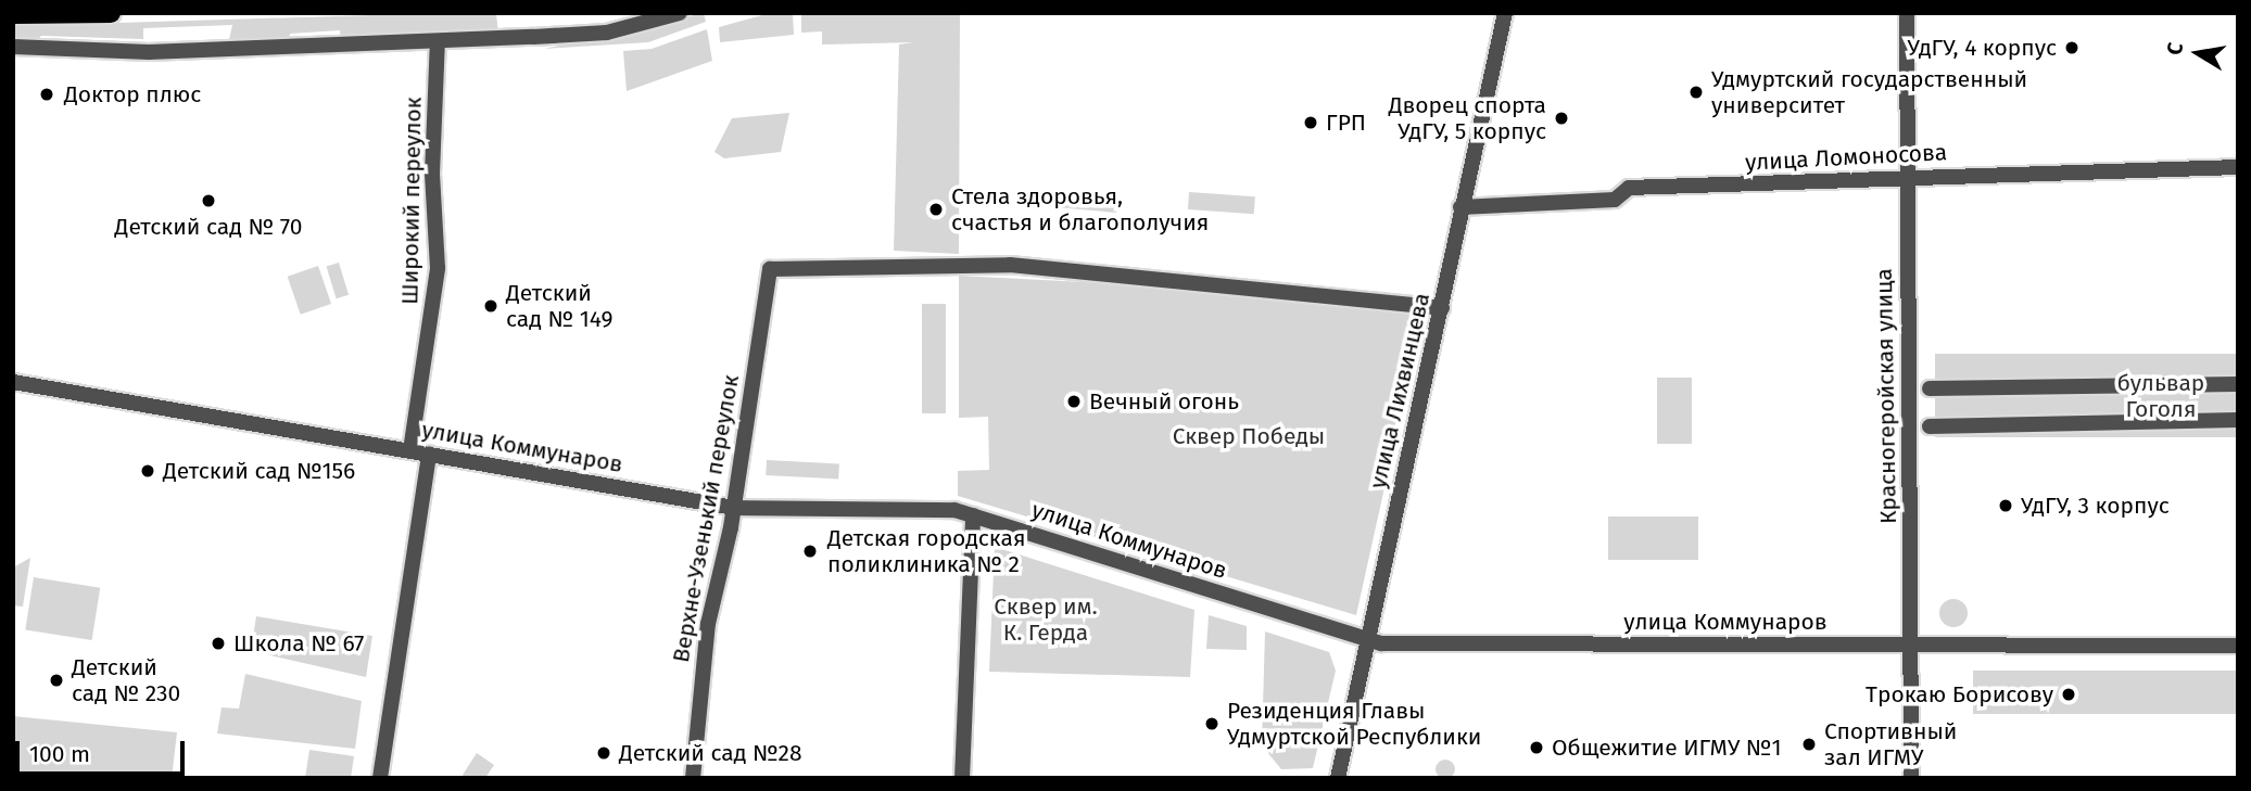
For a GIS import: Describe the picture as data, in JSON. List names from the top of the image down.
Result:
{
  "streets": {
    "street": [
      "улица Ломоносова",
      "Широкий переулок",
      "улица Лихвинцева",
      "Красногеройская улица",
      "улица Коммунаров",
      "Верхне-Узенький переулок"
    ]
  },
  "crossings": [
    ["улица Ломоносова", "улица Лихвинцева"],
    ["улица Ломоносова", "Красногеройская улица"],
    ["Широкий переулок", "улица Коммунаров"],
    ["улица Лихвинцева", "улица Коммунаров"],
    ["улица Лихвинцева", "Верхне-Узенький переулок"],
    ["Красногеройская улица", "улица Коммунаров"],
    ["улица Коммунаров", "Верхне-Узенький переулок"]
  ],
  "parks": ["бульвар Гоголя", "Сквер Победы", "Сквер им. К. Герда"],
  "places": [
    "УдГУ, 4 корпус",
    "Удмуртский государственный университет",
    "Доктор плюс",
    "Дворец спорта УдГУ, 5 корпус",
    "ГРП",
    "Детский сад № 70",
    "Стела здоровья, счастья и благополучия",
    "Детский сад № 149",
    "Вечный огонь",
    "Детский сад №156",
    "УдГУ, 3 корпус",
    "Детская городская поликлиника № 2",
    "Школа № 67",
    "Детский сад № 230",
    "Трокаю Борисову",
    "Резиденция Главы Удмуртской Республики",
    "Спортивный зал ИГМУ",
    "Общежитие ИГМУ №1",
    "Детский сад №28"
  ],
  "scale_bar": "100 m",
  "north": "left"
}
